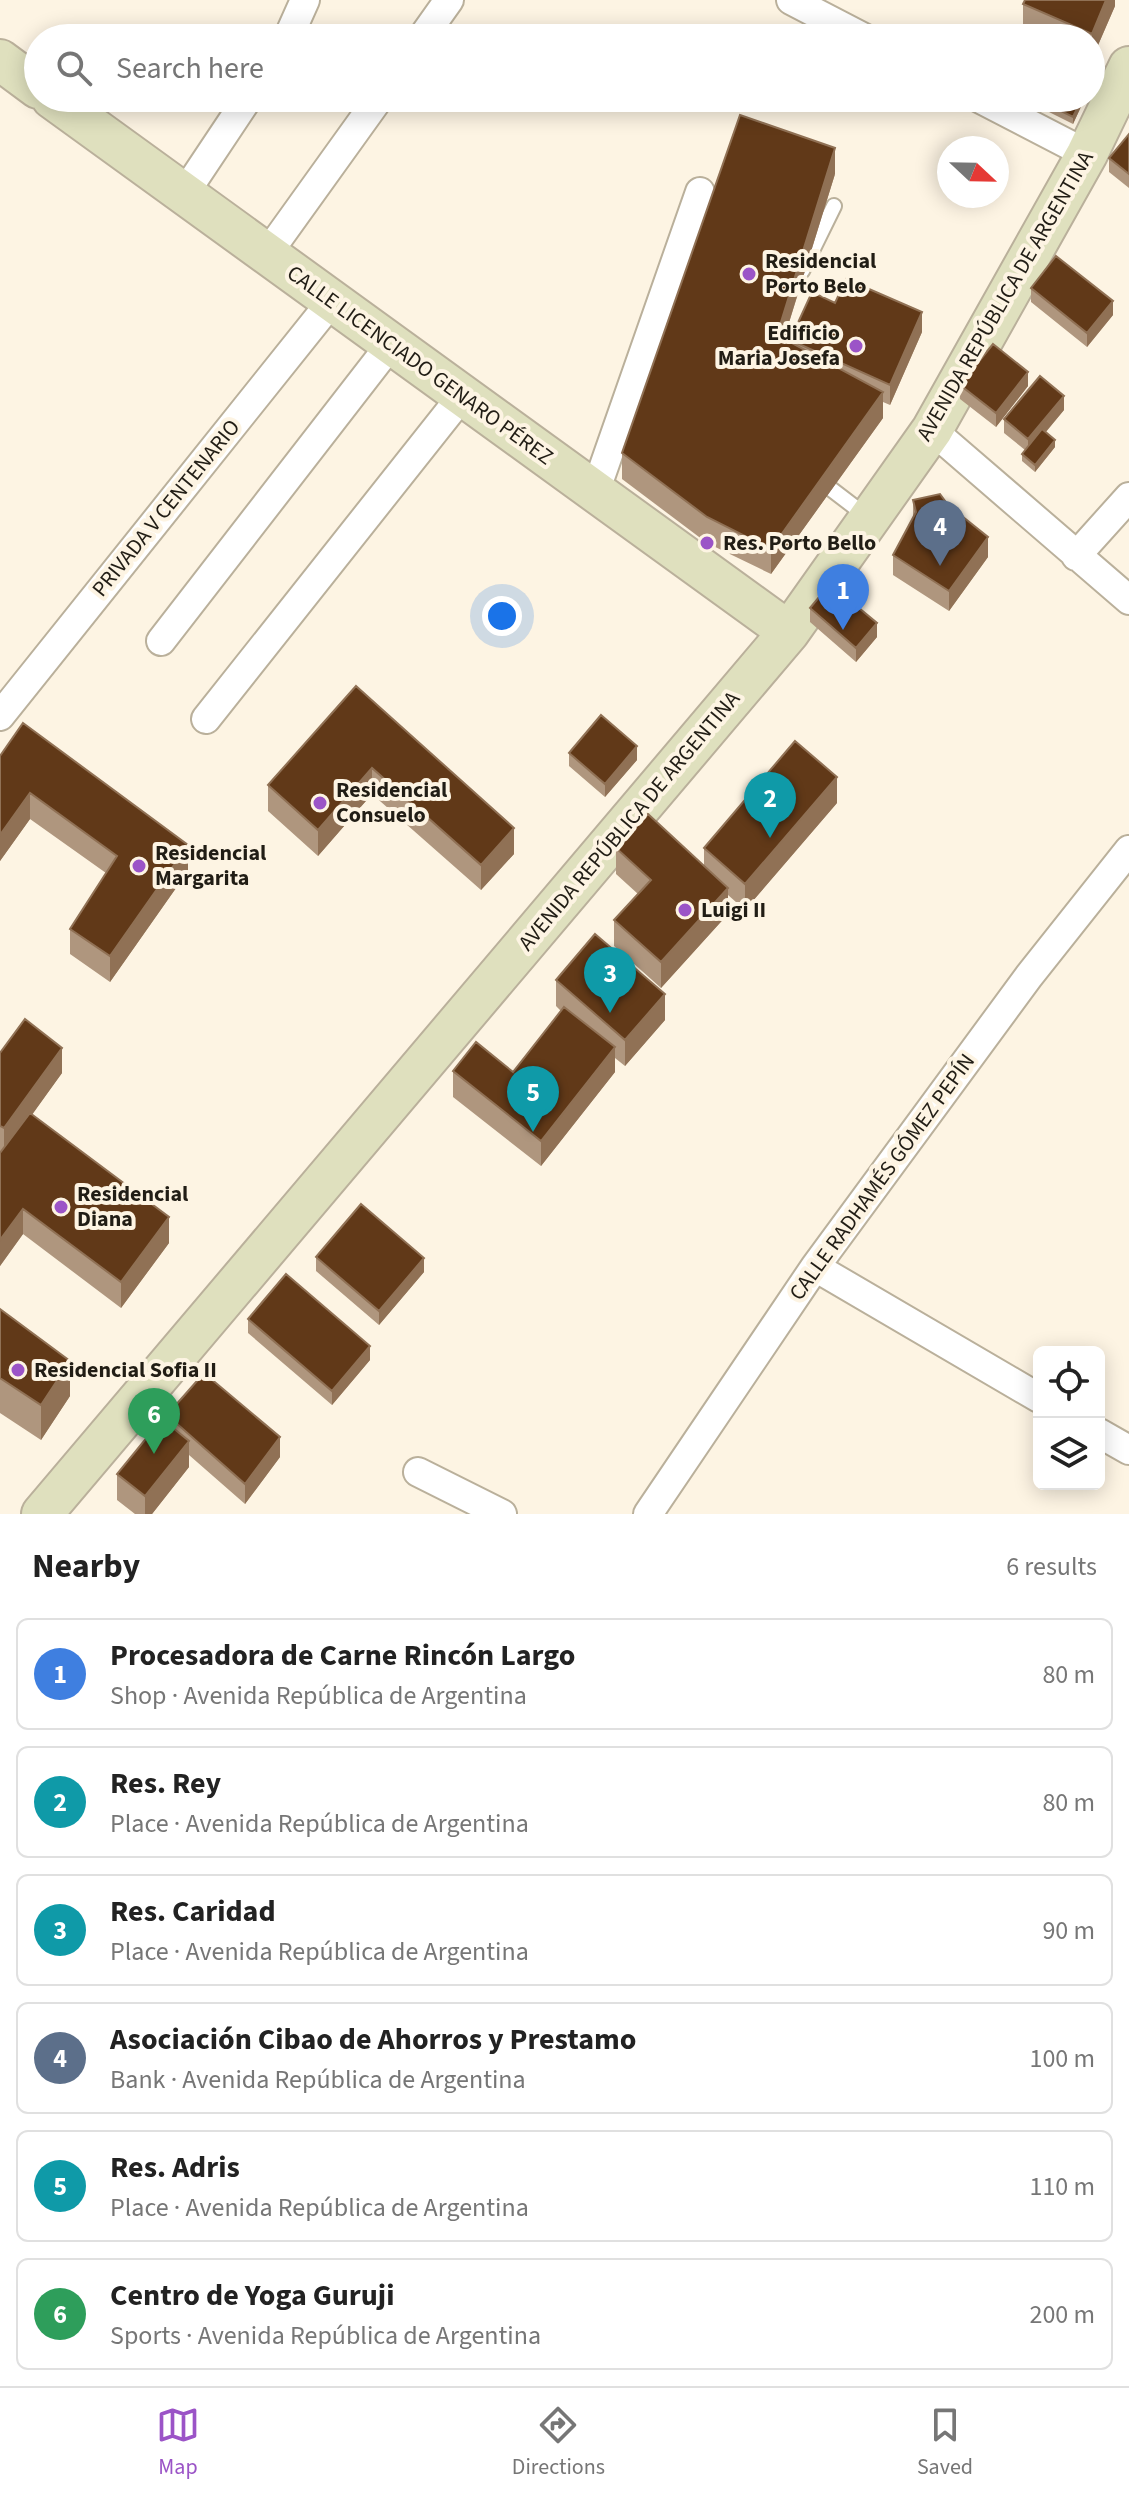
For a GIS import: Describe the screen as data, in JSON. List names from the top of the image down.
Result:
{
  "streets": {
    "main road": ["AVENIDA REPÚBLICA DE ARGENTINA", "CALLE LICENCIADO GENARO PÉREZ"],
    "street": ["PRIVADA V CENTENARIO", "CALLE RADHAMÉS GÓMEZ PEPÍN"]
  },
  "crossings": [
    ["AVENIDA REPÚBLICA DE ARGENTINA", "CALLE LICENCIADO GENARO PÉREZ"],
    ["CALLE LICENCIADO GENARO PÉREZ", "PRIVADA V CENTENARIO"]
  ],
  "places": [
    "Residencial Porto Belo",
    "Edificio Maria Josefa",
    "Res. Porto Bello",
    "Residencial Consuelo",
    "Residencial Margarita",
    "Luigi II",
    "Residencial Diana",
    "Residencial Sofia II"
  ],
  "north": "right",
  "page": {
    "search": "Search here",
    "pins": [
      "4",
      "1",
      "2",
      "3",
      "5",
      "6"
    ],
    "heading": ["Nearby", "6 results"],
    "list": [
      {
        "mark": "1",
        "name": "Procesadora de Carne Rincón Largo",
        "note": "Shop · Avenida República de Argentina",
        "value": "80 m"
      },
      {
        "mark": "2",
        "name": "Res. Rey",
        "note": "Place · Avenida República de Argentina",
        "value": "80 m"
      },
      {
        "mark": "3",
        "name": "Res. Caridad",
        "note": "Place · Avenida República de Argentina",
        "value": "90 m"
      },
      {
        "mark": "4",
        "name": "Asociación Cibao de Ahorros y Prestamo",
        "note": "Bank · Avenida República de Argentina",
        "value": "100 m"
      },
      {
        "mark": "5",
        "name": "Res. Adris",
        "note": "Place · Avenida República de Argentina",
        "value": "110 m"
      },
      {
        "mark": "6",
        "name": "Centro de Yoga Guruji",
        "note": "Sports · Avenida República de Argentina",
        "value": "200 m"
      }
    ],
    "nav": ["Map", "Directions", "Saved"]
  }
}
